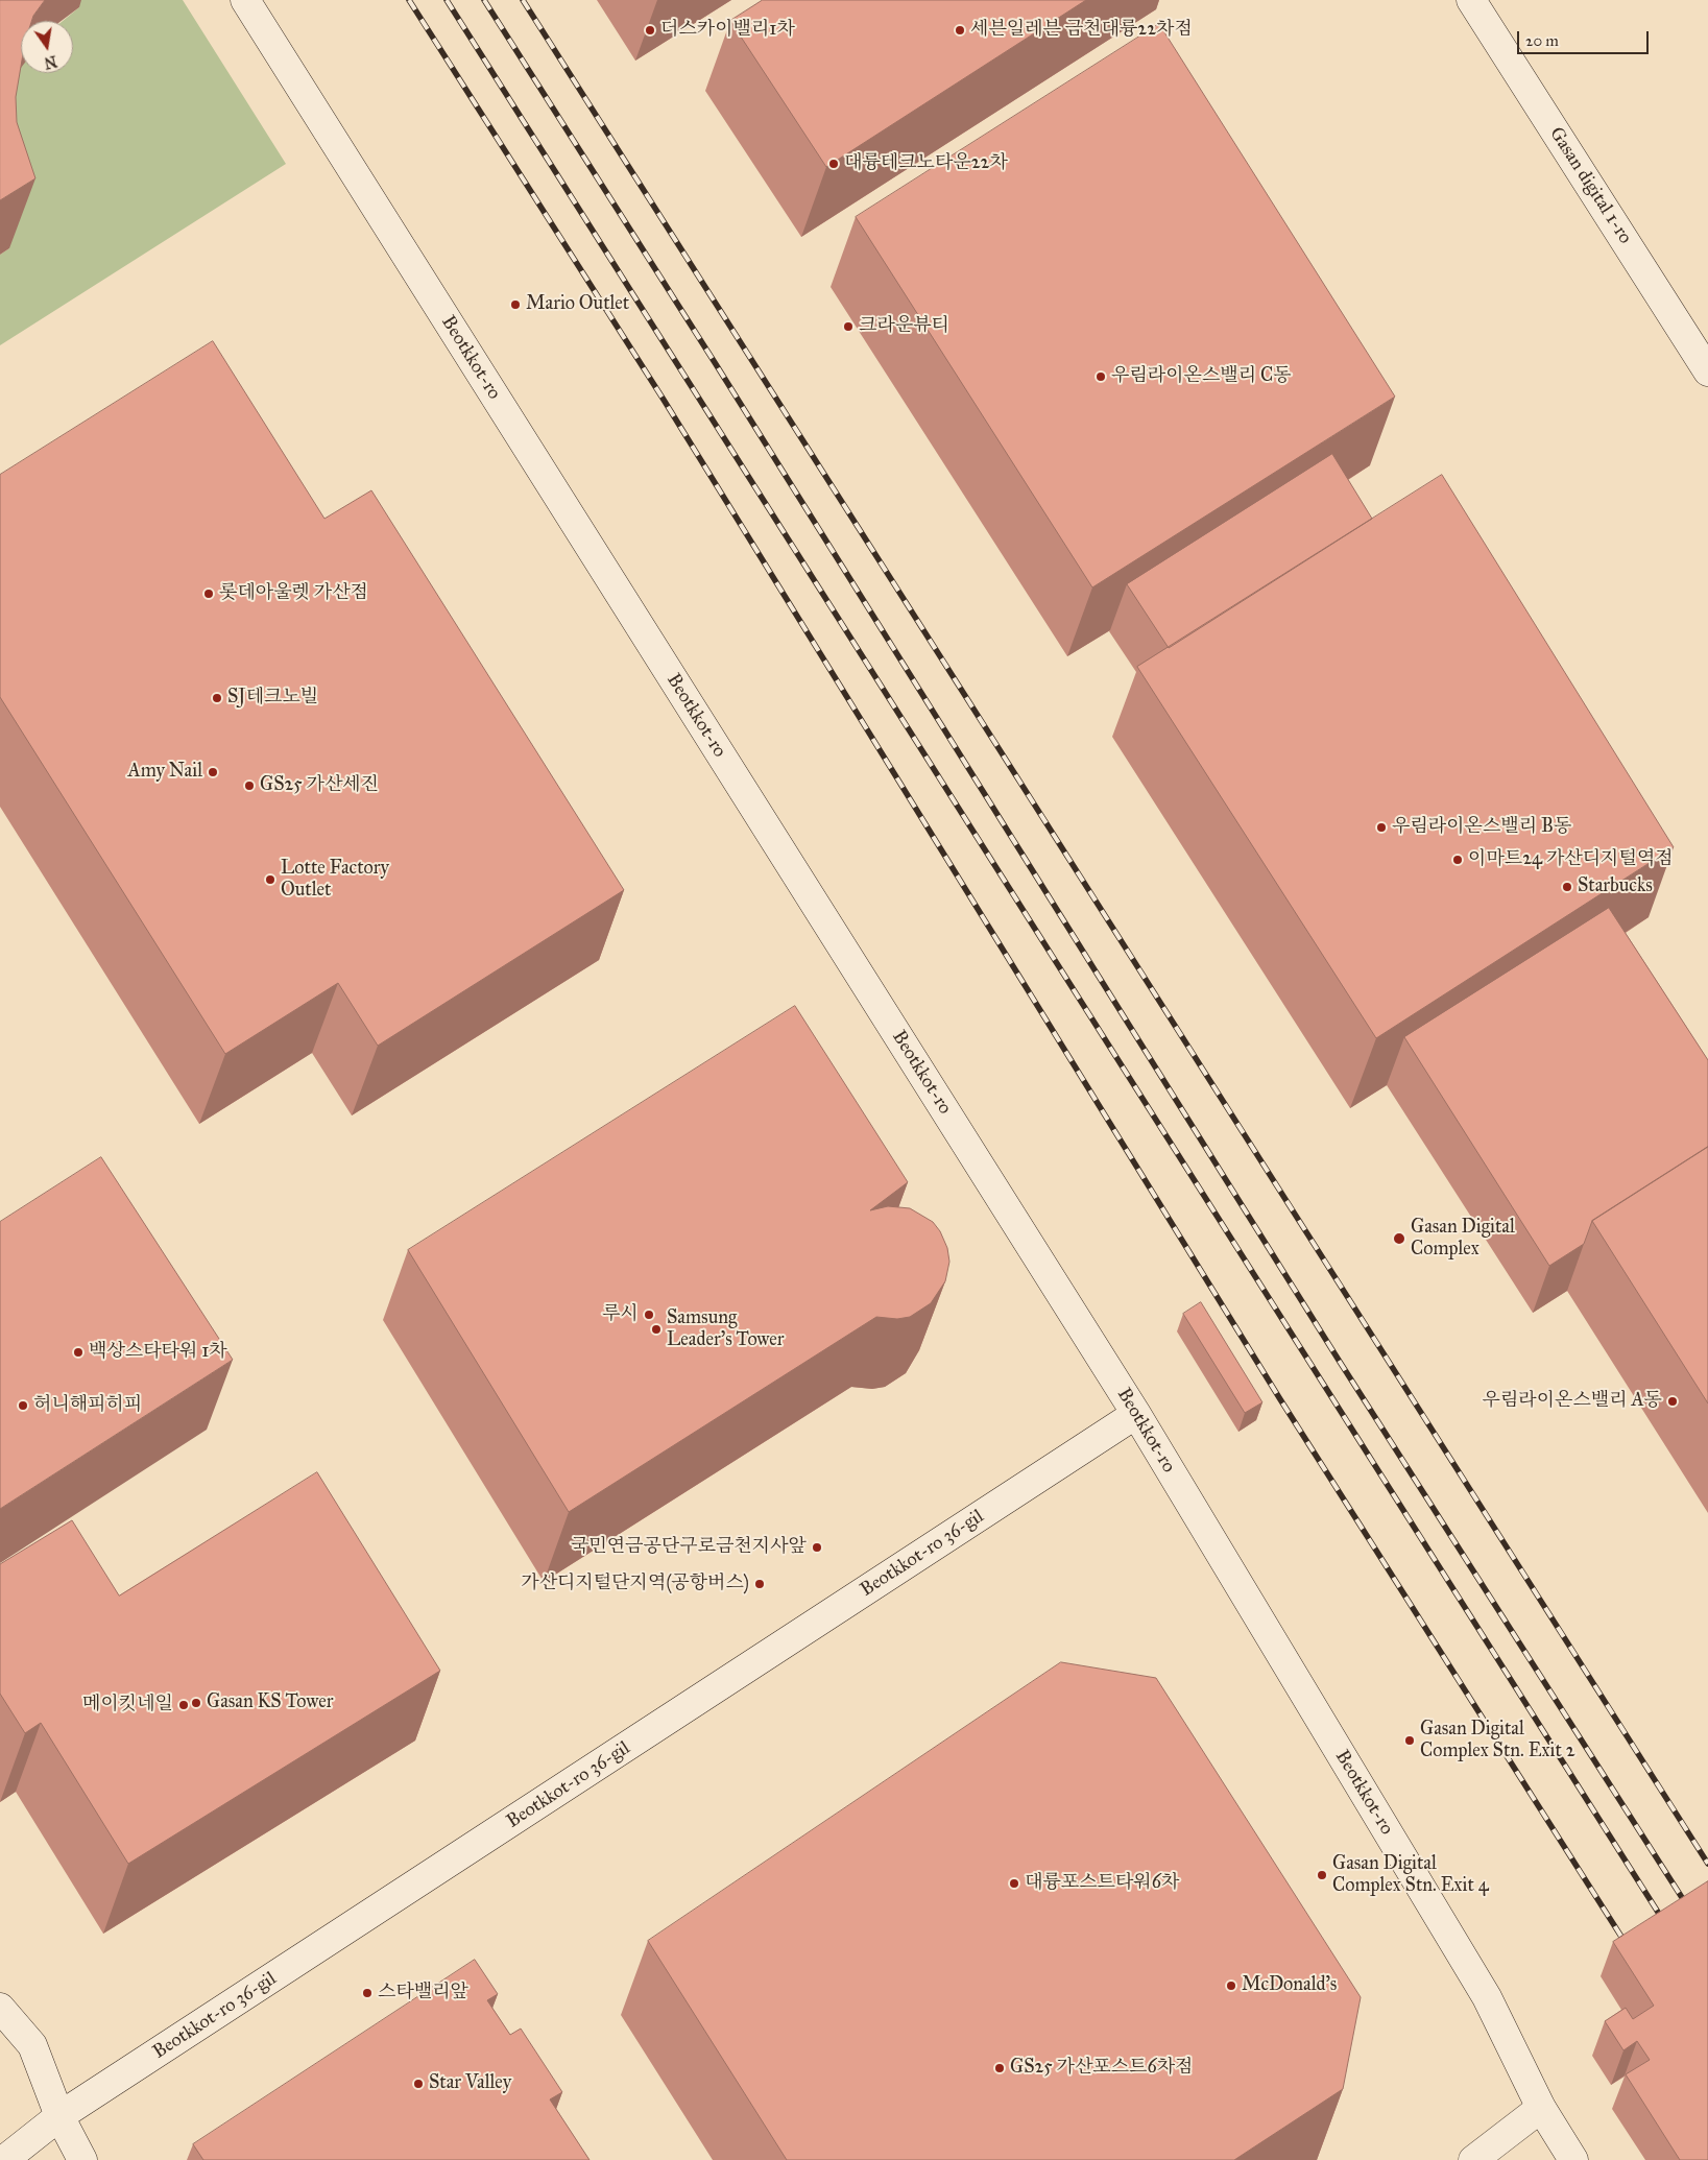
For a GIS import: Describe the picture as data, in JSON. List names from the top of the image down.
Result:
{
  "streets": {
    "street": ["Gasan digital 1-ro", "Beotkkot-ro", "Beotkkot-ro 36-gil"]
  },
  "crossings": [
    ["Beotkkot-ro", "Beotkkot-ro 36-gil"]
  ],
  "places": [
    "더스카이밸리1차",
    "세븐일레븐 금천대륭22차점",
    "대륭테크노타운22차",
    "Mario Outlet",
    "크라운뷰티",
    "우림라이온스밸리 C동",
    "롯데아울렛 가산점",
    "SJ테크노빌",
    "Amy Nail",
    "GS25 가산세진",
    "우림라이온스밸리 B동",
    "이마트24 가산디지털역점",
    "Lotte Factory Outlet",
    "Starbucks",
    "Gasan Digital Complex",
    "루시",
    "Samsung Leader's Tower",
    "백상스타타워 1차",
    "우림라이온스밸리 A동",
    "허니해피히피",
    "국민연금공단구로금천지사앞",
    "가산디지털단지역(공항버스)",
    "Gasan KS Tower",
    "메이킷네일",
    "Gasan Digital Complex Stn. Exit 2",
    "Gasan Digital Complex Stn. Exit 4",
    "대륭포스트타워6차",
    "McDonald's",
    "스타밸리앞",
    "GS25 가산포스트6차점",
    "Star Valley"
  ],
  "scale_bar": "20 m",
  "north": "bottom"
}
